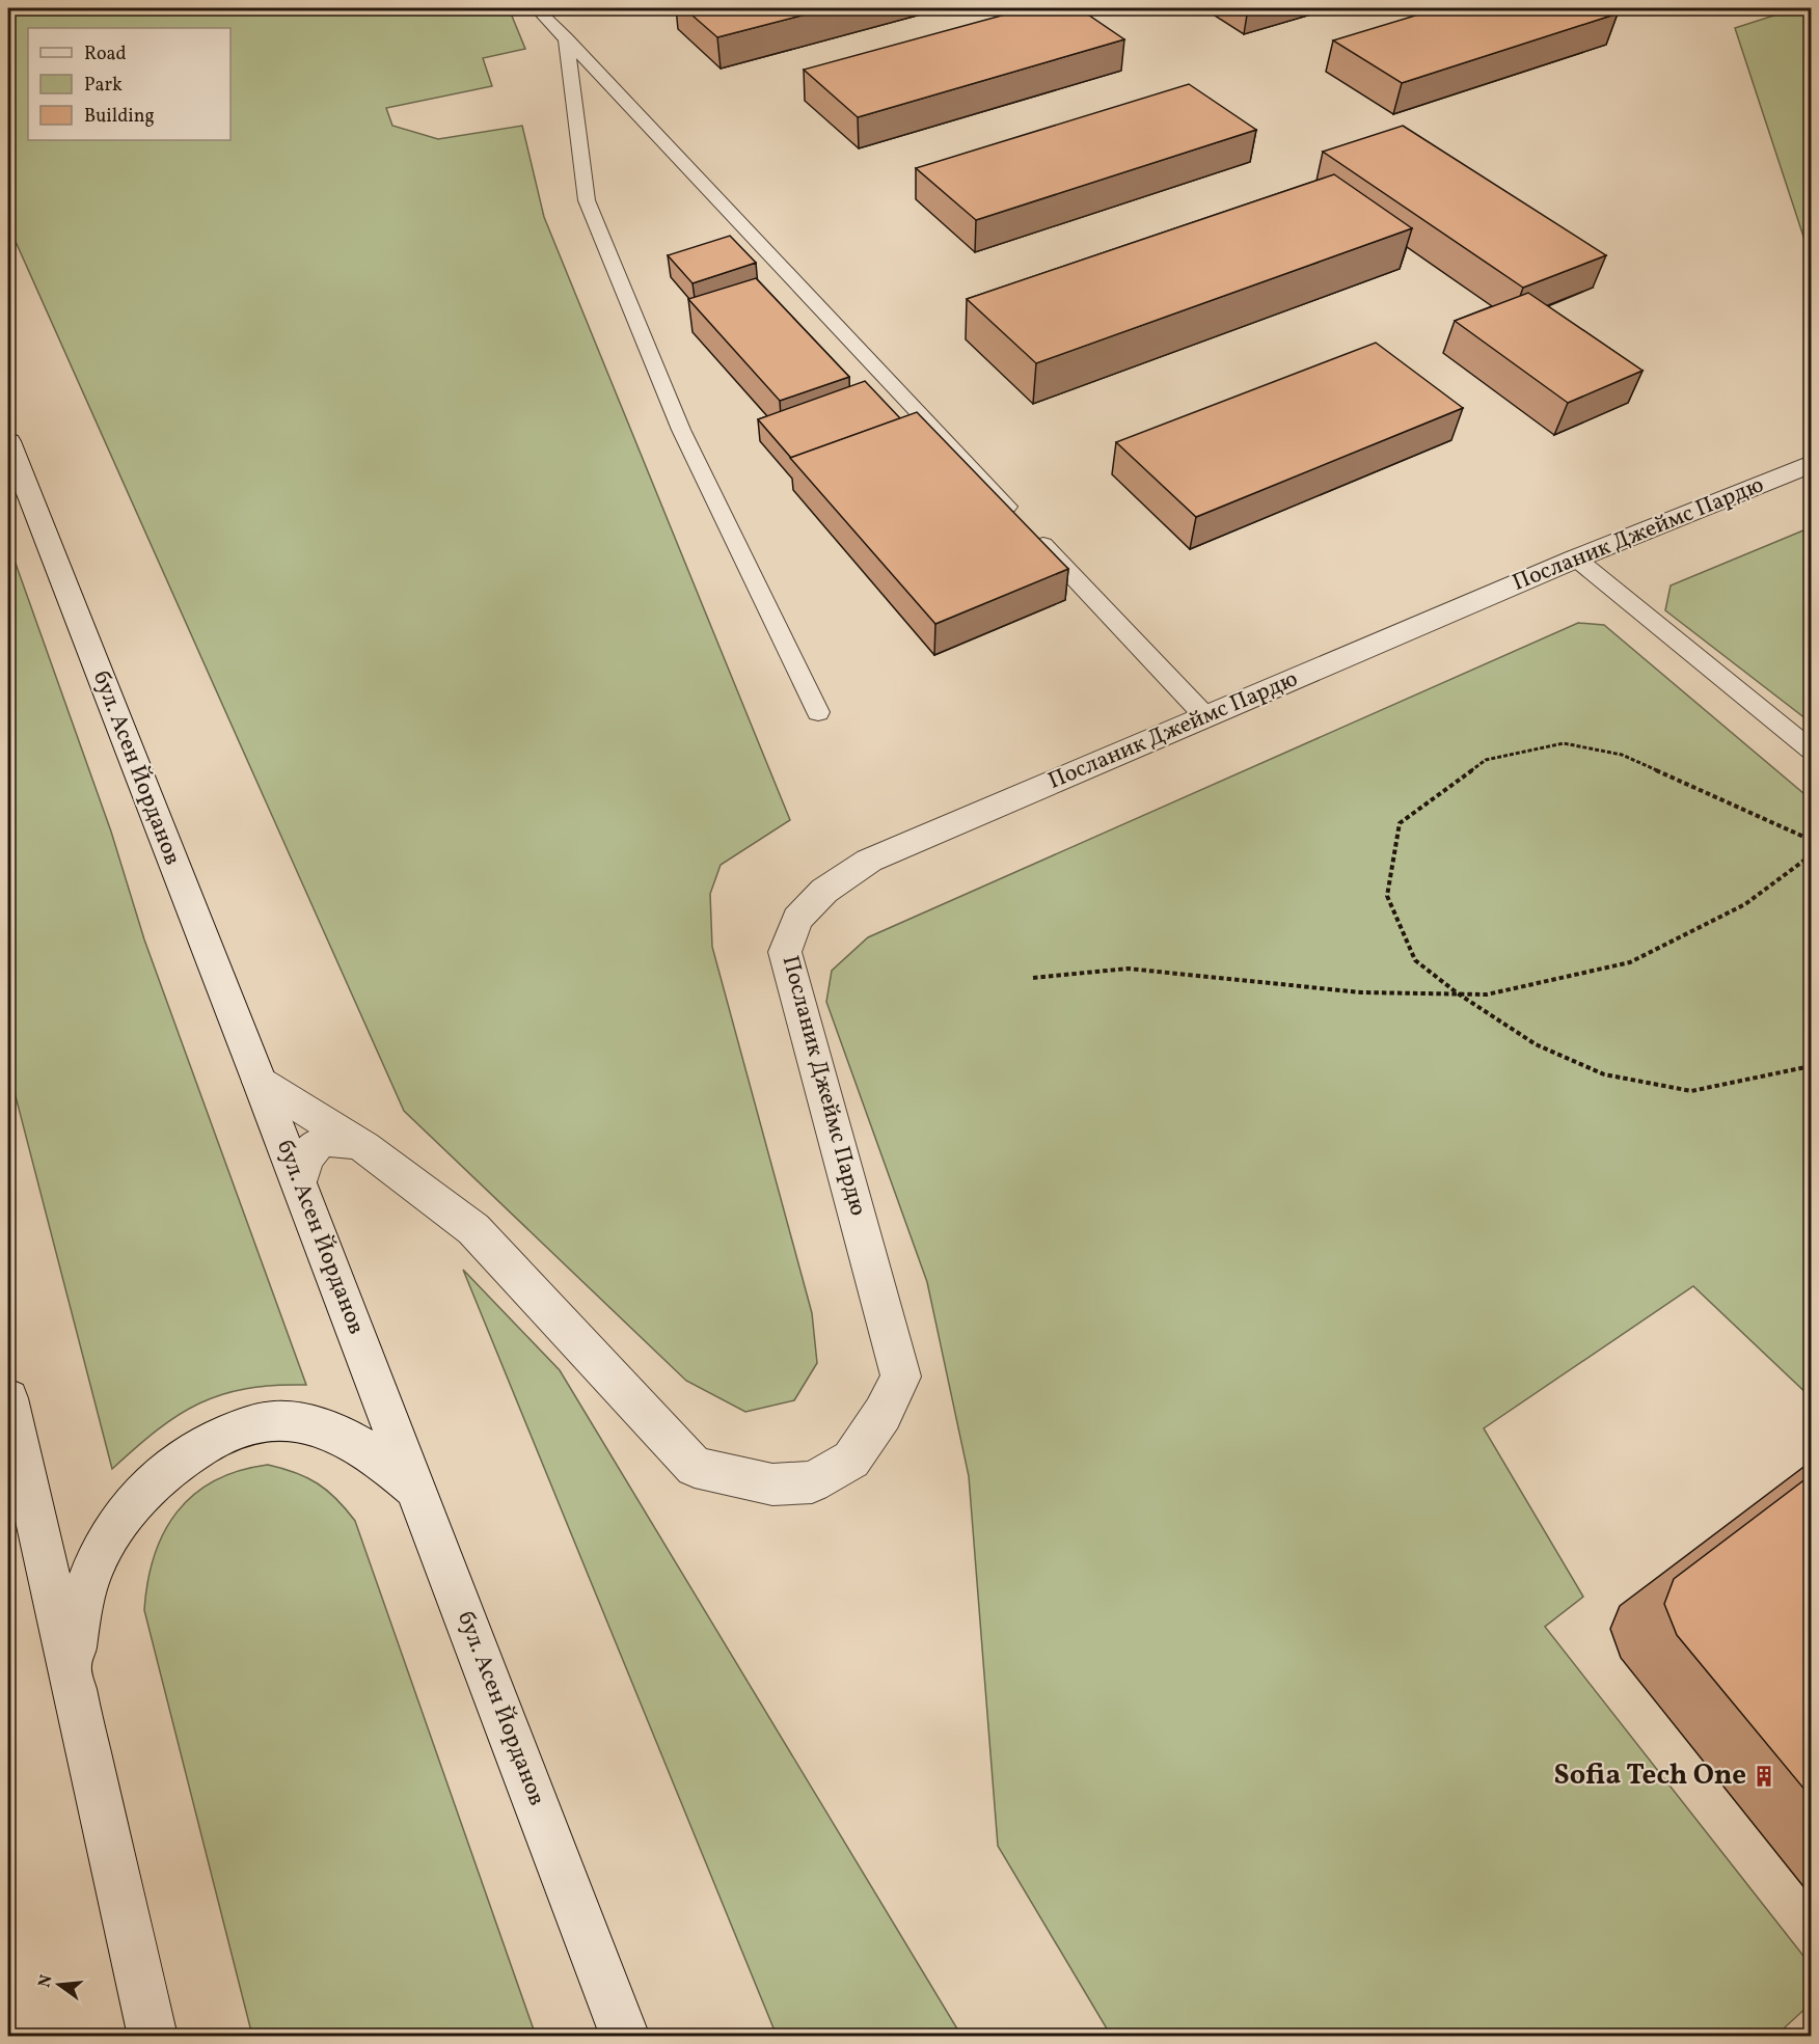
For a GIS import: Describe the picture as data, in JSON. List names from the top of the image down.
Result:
{
  "streets": {
    "main road": ["Посланик Джеймс Пардю", "бул. Асен Йорданов"]
  },
  "crossings": [
    ["Посланик Джеймс Пардю", "бул. Асен Йорданов"]
  ],
  "places": {
    "building": ["Sofia Tech One"]
  },
  "legend": ["Road", "Park", "Building"],
  "north": "left"
}
